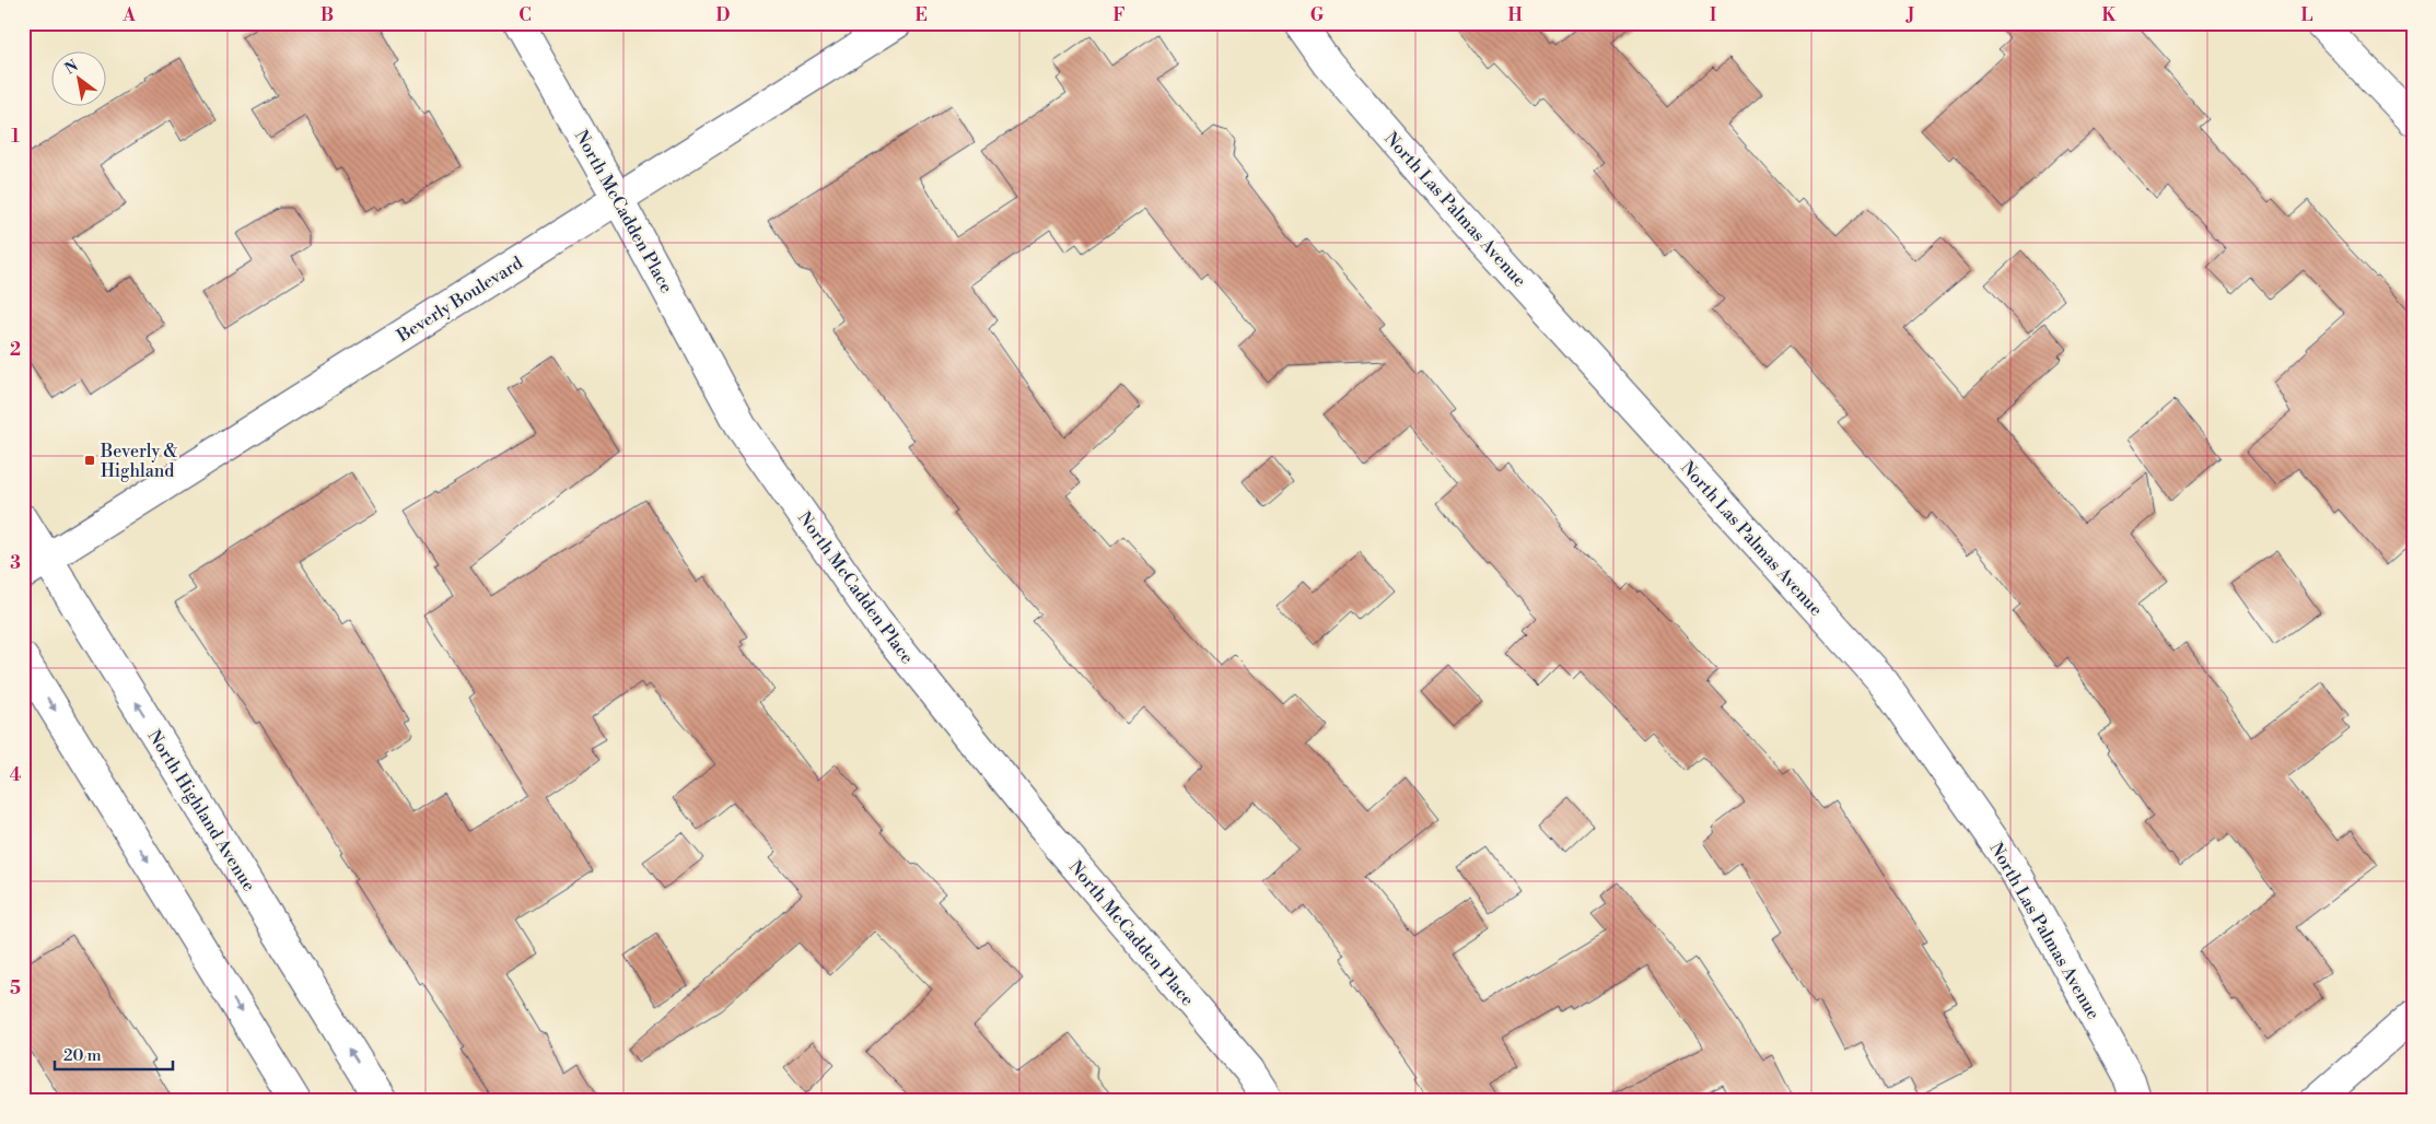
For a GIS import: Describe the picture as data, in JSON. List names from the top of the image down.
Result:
{
  "streets": {
    "street": [
      "North Las Palmas Avenue",
      "North McCadden Place",
      "Beverly Boulevard",
      "North Highland Avenue"
    ]
  },
  "crossings": [
    ["North McCadden Place", "Beverly Boulevard"],
    ["Beverly Boulevard", "North Highland Avenue"]
  ],
  "places": {
    "transit": ["Beverly & Highland"]
  },
  "scale_bar": "20 m",
  "north": "top left",
  "grid": {
    "columns": [
      "A",
      "B",
      "C",
      "D",
      "E",
      "F",
      "G",
      "H",
      "I",
      "J",
      "K",
      "L"
    ],
    "rows": [
      "1",
      "2",
      "3",
      "4",
      "5"
    ]
  }
}
